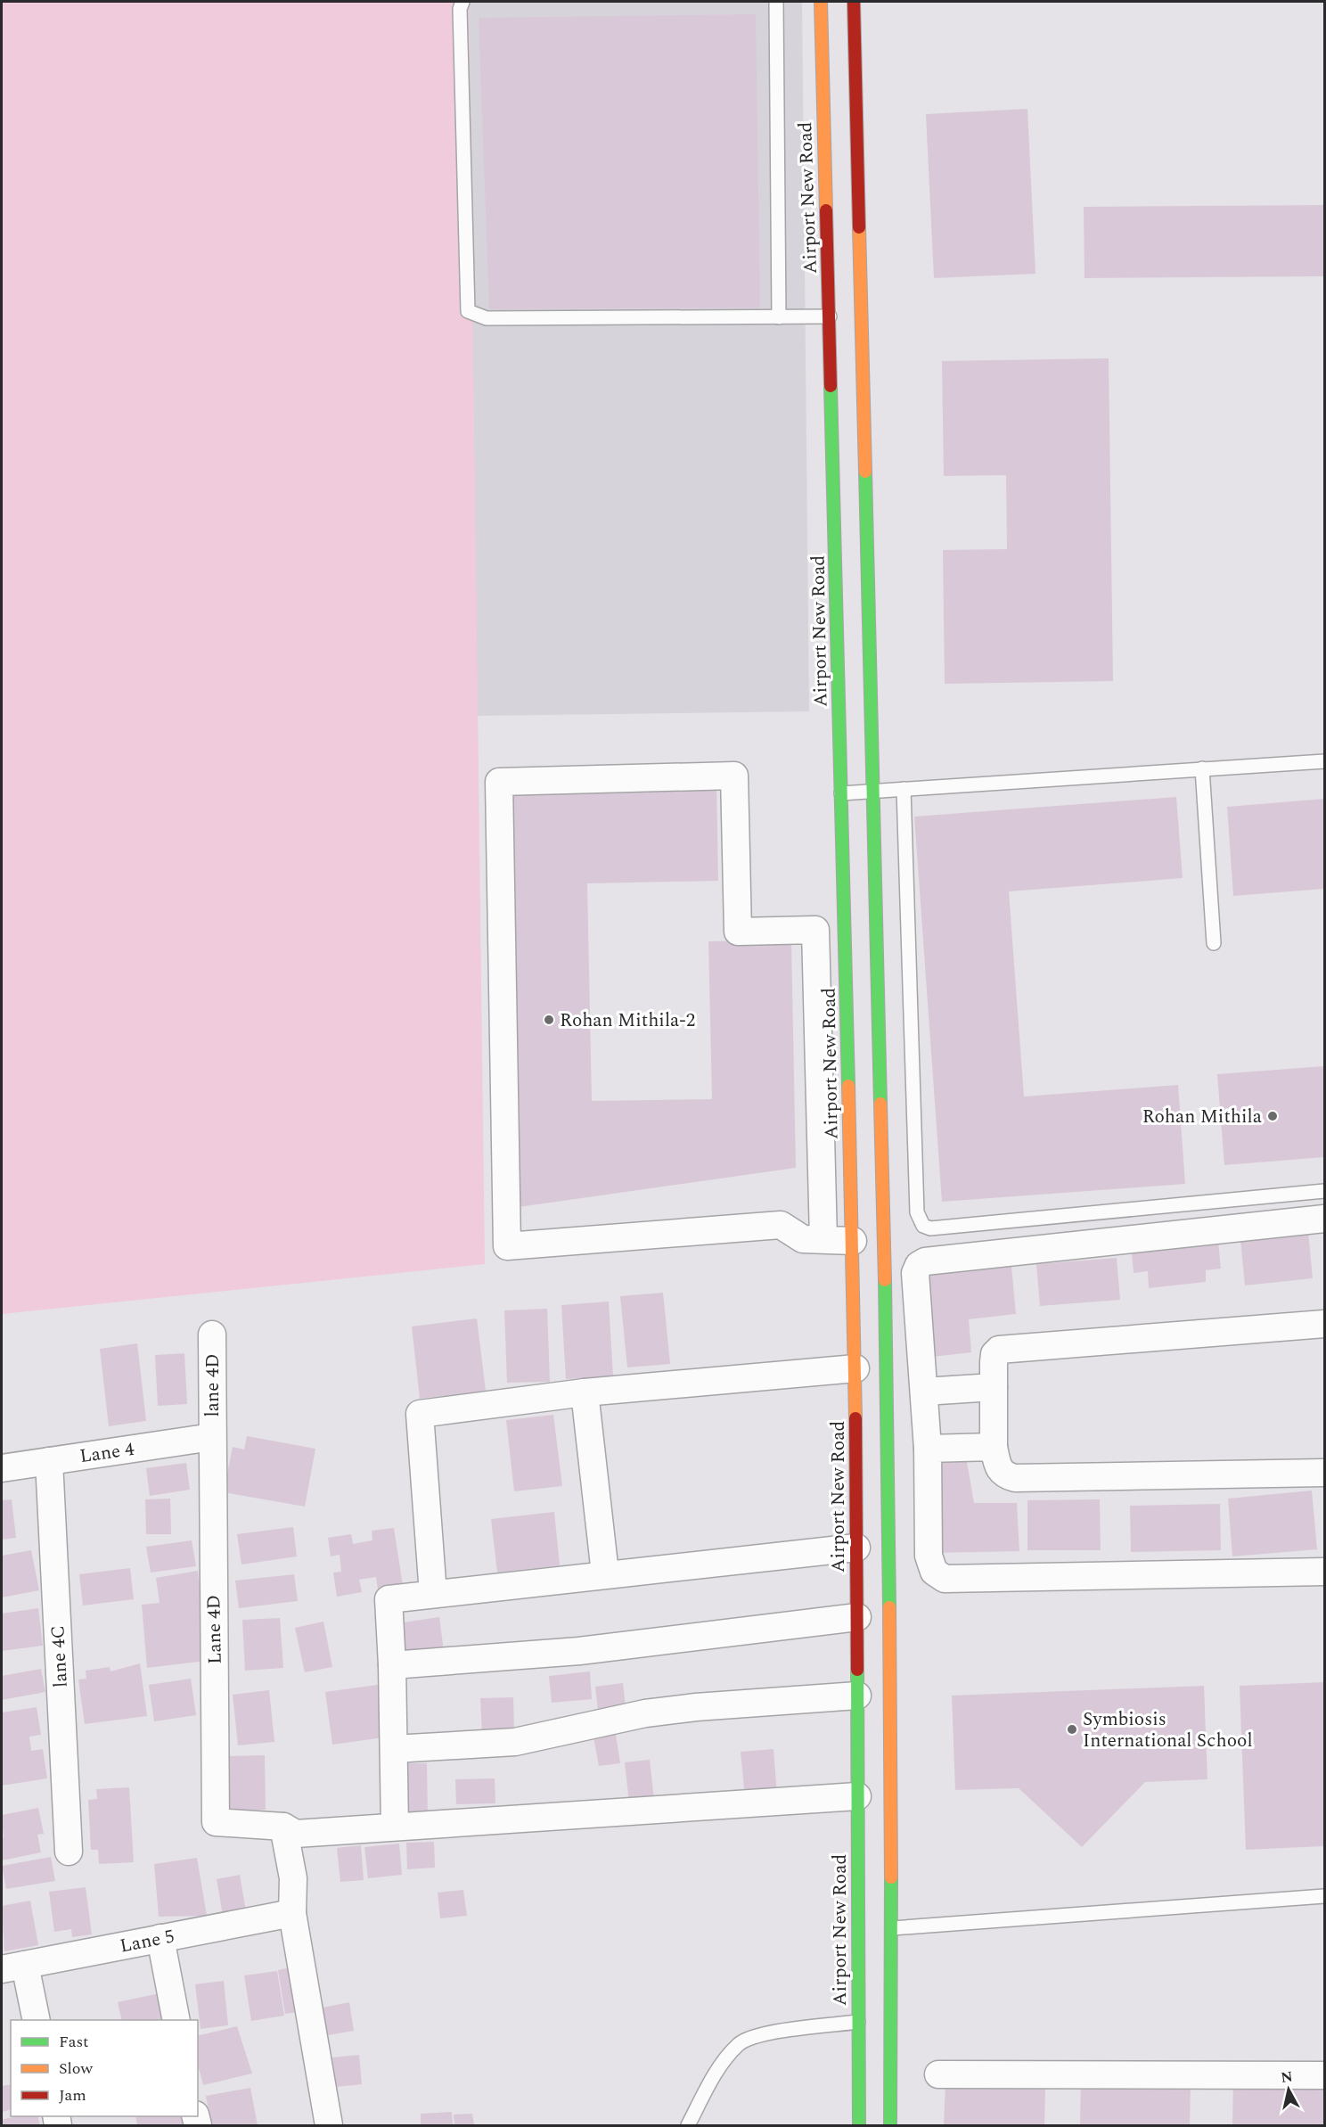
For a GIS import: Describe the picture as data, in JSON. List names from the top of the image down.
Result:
{
  "streets": {
    "main road": ["Airport New Road"],
    "street": [
      "lane 4D",
      "Lane 4",
      "Lane 4D",
      "lane 4C",
      "Lane 5"
    ]
  },
  "crossings": [
    ["lane 4D", "Lane 4"],
    ["lane 4D", "Lane 4D"],
    ["Lane 4", "Lane 4D"],
    ["Lane 4", "lane 4C"]
  ],
  "places": ["Rohan Mithila-2", "Rohan Mithila", "Symbiosis International School"],
  "legend": ["Fast", "Slow", "Jam"],
  "north": "top"
}
